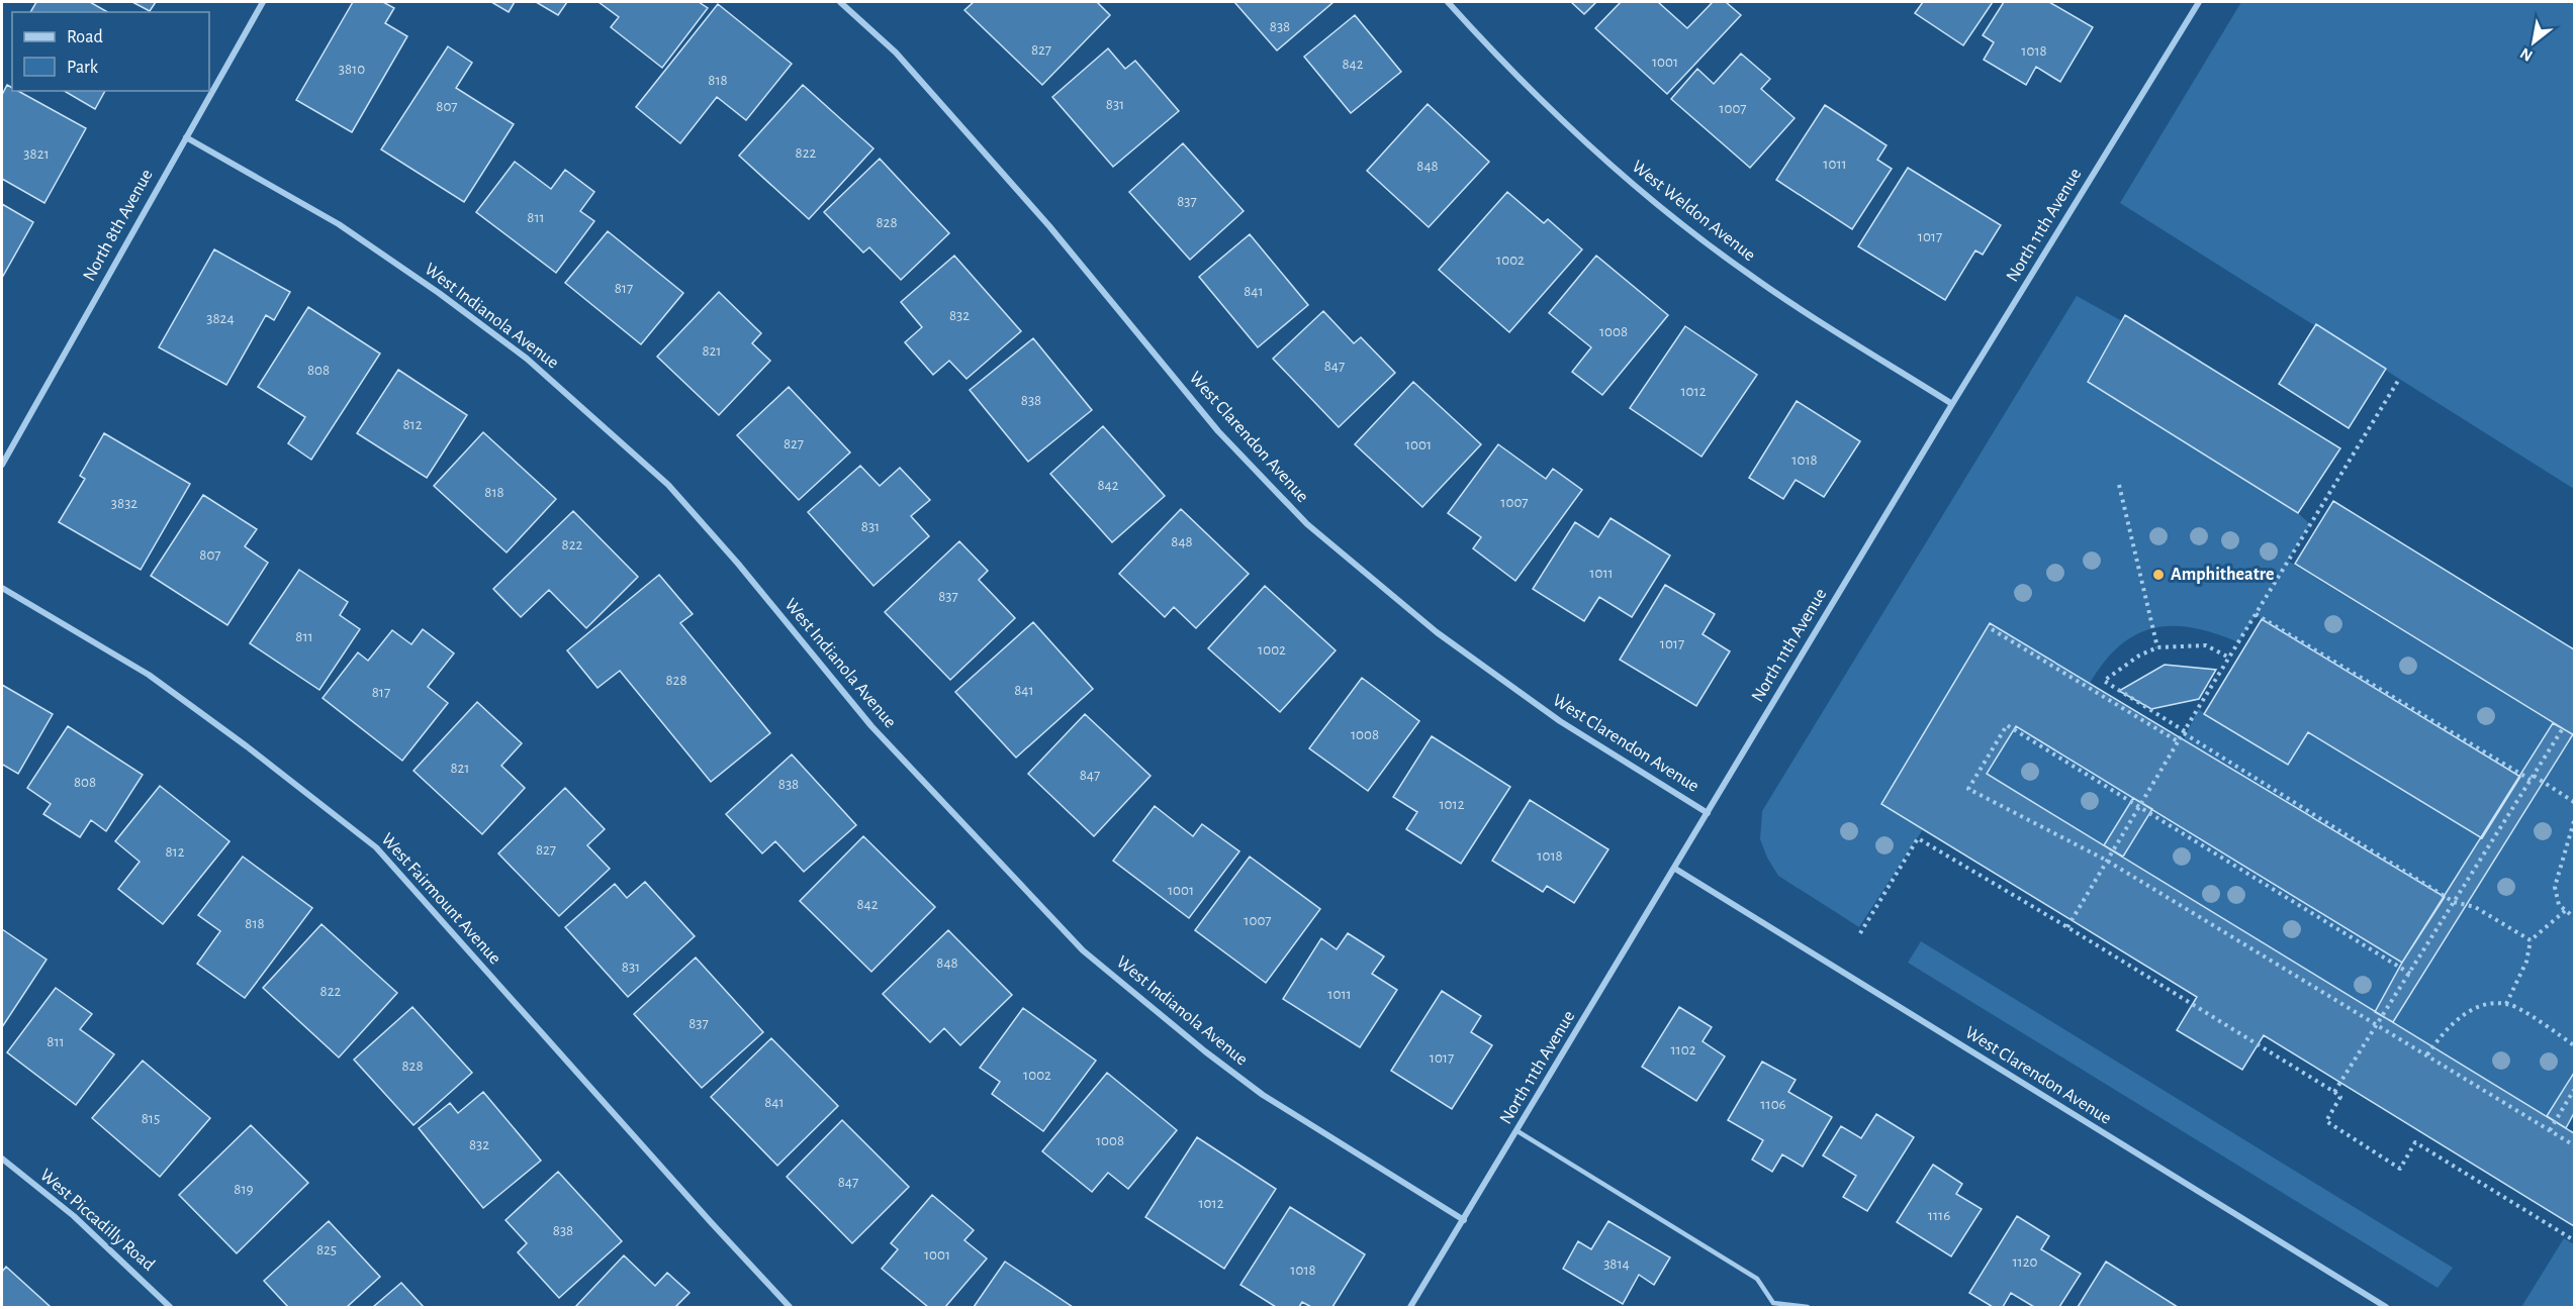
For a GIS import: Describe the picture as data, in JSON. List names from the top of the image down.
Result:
{
  "streets": {
    "street": [
      "West Weldon Avenue",
      "North 8th Avenue",
      "North 11th Avenue",
      "West Indianola Avenue",
      "West Clarendon Avenue",
      "West Fairmount Avenue",
      "West Piccadilly Road"
    ]
  },
  "crossings": [
    ["West Weldon Avenue", "North 11th Avenue"],
    ["North 8th Avenue", "West Indianola Avenue"],
    ["North 11th Avenue", "West Indianola Avenue"],
    ["North 11th Avenue", "West Clarendon Avenue"]
  ],
  "places": ["Amphitheatre"],
  "house_numbers": [
    "838",
    "827",
    "1018",
    "1001",
    "842",
    "3810",
    "818",
    "831",
    "807",
    "1007",
    "822",
    "3821",
    "1011",
    "848",
    "837",
    "811",
    "828",
    "1017",
    "1002",
    "817",
    "841",
    "832",
    "3824",
    "1008",
    "821",
    "847",
    "808",
    "1012",
    "838",
    "812",
    "827",
    "1001",
    "1018",
    "842",
    "818",
    "1007",
    "3832",
    "831",
    "848",
    "822",
    "807",
    "1011",
    "837",
    "811",
    "1017",
    "1002",
    "828",
    "841",
    "817",
    "1008",
    "821",
    "847",
    "808",
    "838",
    "1012",
    "827",
    "812",
    "1018",
    "1001",
    "842",
    "1007",
    "818",
    "848",
    "831",
    "822",
    "1011",
    "837",
    "811",
    "1102",
    "1017",
    "828",
    "1002",
    "841",
    "1106",
    "815",
    "1008",
    "832",
    "847",
    "819",
    "1012",
    "1116",
    "838",
    "825",
    "1001",
    "1120",
    "3814",
    "1018"
  ],
  "legend": ["Road", "Park"],
  "north": "bottom left"
}
